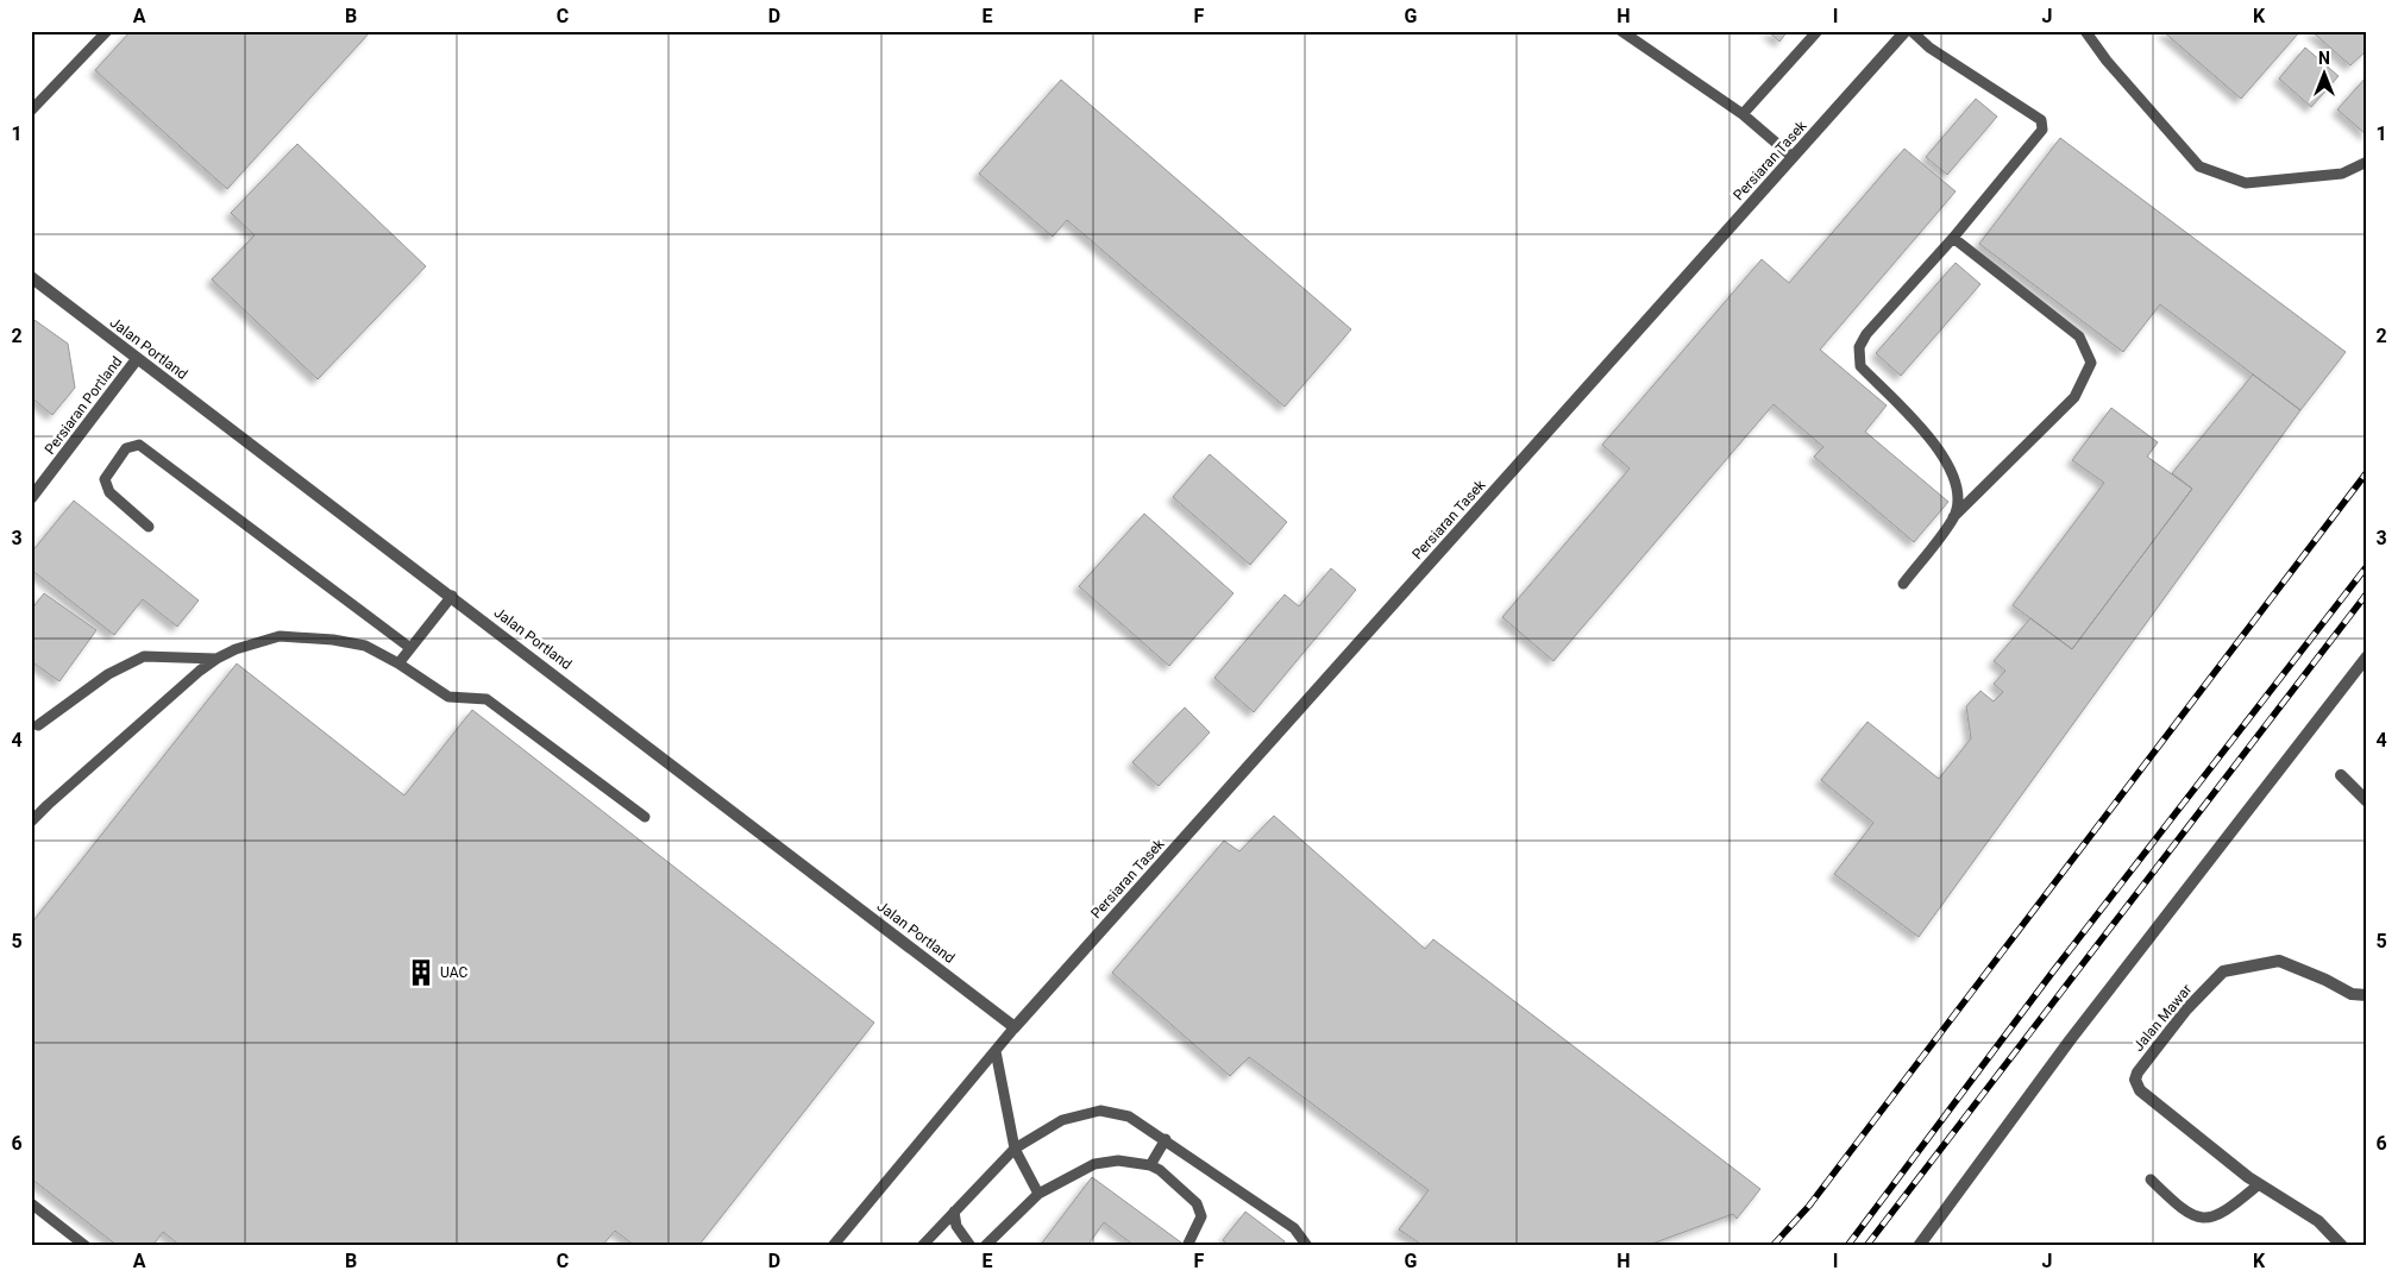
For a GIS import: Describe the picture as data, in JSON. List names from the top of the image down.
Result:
{
  "streets": {
    "street": [
      "Persiaran Tasek",
      "Jalan Portland",
      "Persiaran Portland",
      "Jalan Mawar"
    ]
  },
  "crossings": [
    ["Persiaran Tasek", "Jalan Portland"],
    ["Jalan Portland", "Persiaran Portland"]
  ],
  "places": {
    "building": ["UAC"]
  },
  "north": "top",
  "grid": {
    "columns": [
      "A",
      "B",
      "C",
      "D",
      "E",
      "F",
      "G",
      "H",
      "I",
      "J",
      "K"
    ],
    "rows": [
      "1",
      "2",
      "3",
      "4",
      "5",
      "6"
    ]
  }
}
